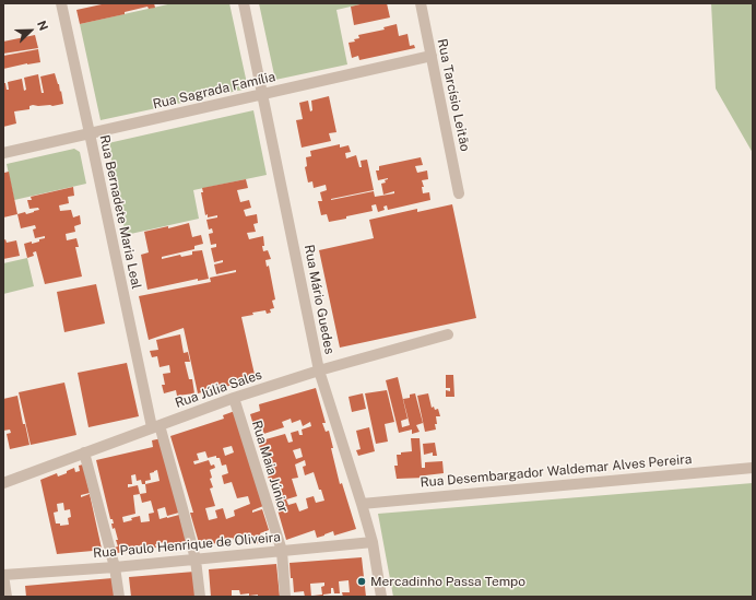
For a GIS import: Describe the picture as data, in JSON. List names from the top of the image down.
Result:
{
  "streets": {
    "street": [
      "Rua Sagrada Família",
      "Rua Tarcísio Leitão",
      "Rua Bernadete Maria Leal",
      "Rua Mário Guedes",
      "Rua Júlia Sales",
      "Rua Maia Júnior",
      "Rua Desembargador Waldemar Alves Pereira",
      "Rua Paulo Henrique de Oliveira"
    ]
  },
  "crossings": [
    ["Rua Sagrada Família", "Rua Tarcísio Leitão"],
    ["Rua Sagrada Família", "Rua Bernadete Maria Leal"],
    ["Rua Sagrada Família", "Rua Mário Guedes"],
    ["Rua Bernadete Maria Leal", "Rua Júlia Sales"],
    ["Rua Bernadete Maria Leal", "Rua Paulo Henrique de Oliveira"],
    ["Rua Mário Guedes", "Rua Júlia Sales"],
    ["Rua Mário Guedes", "Rua Desembargador Waldemar Alves Pereira"],
    ["Rua Mário Guedes", "Rua Paulo Henrique de Oliveira"],
    ["Rua Júlia Sales", "Rua Maia Júnior"],
    ["Rua Maia Júnior", "Rua Paulo Henrique de Oliveira"]
  ],
  "places": ["Mercadinho Passa Tempo"],
  "north": "top right"
}
